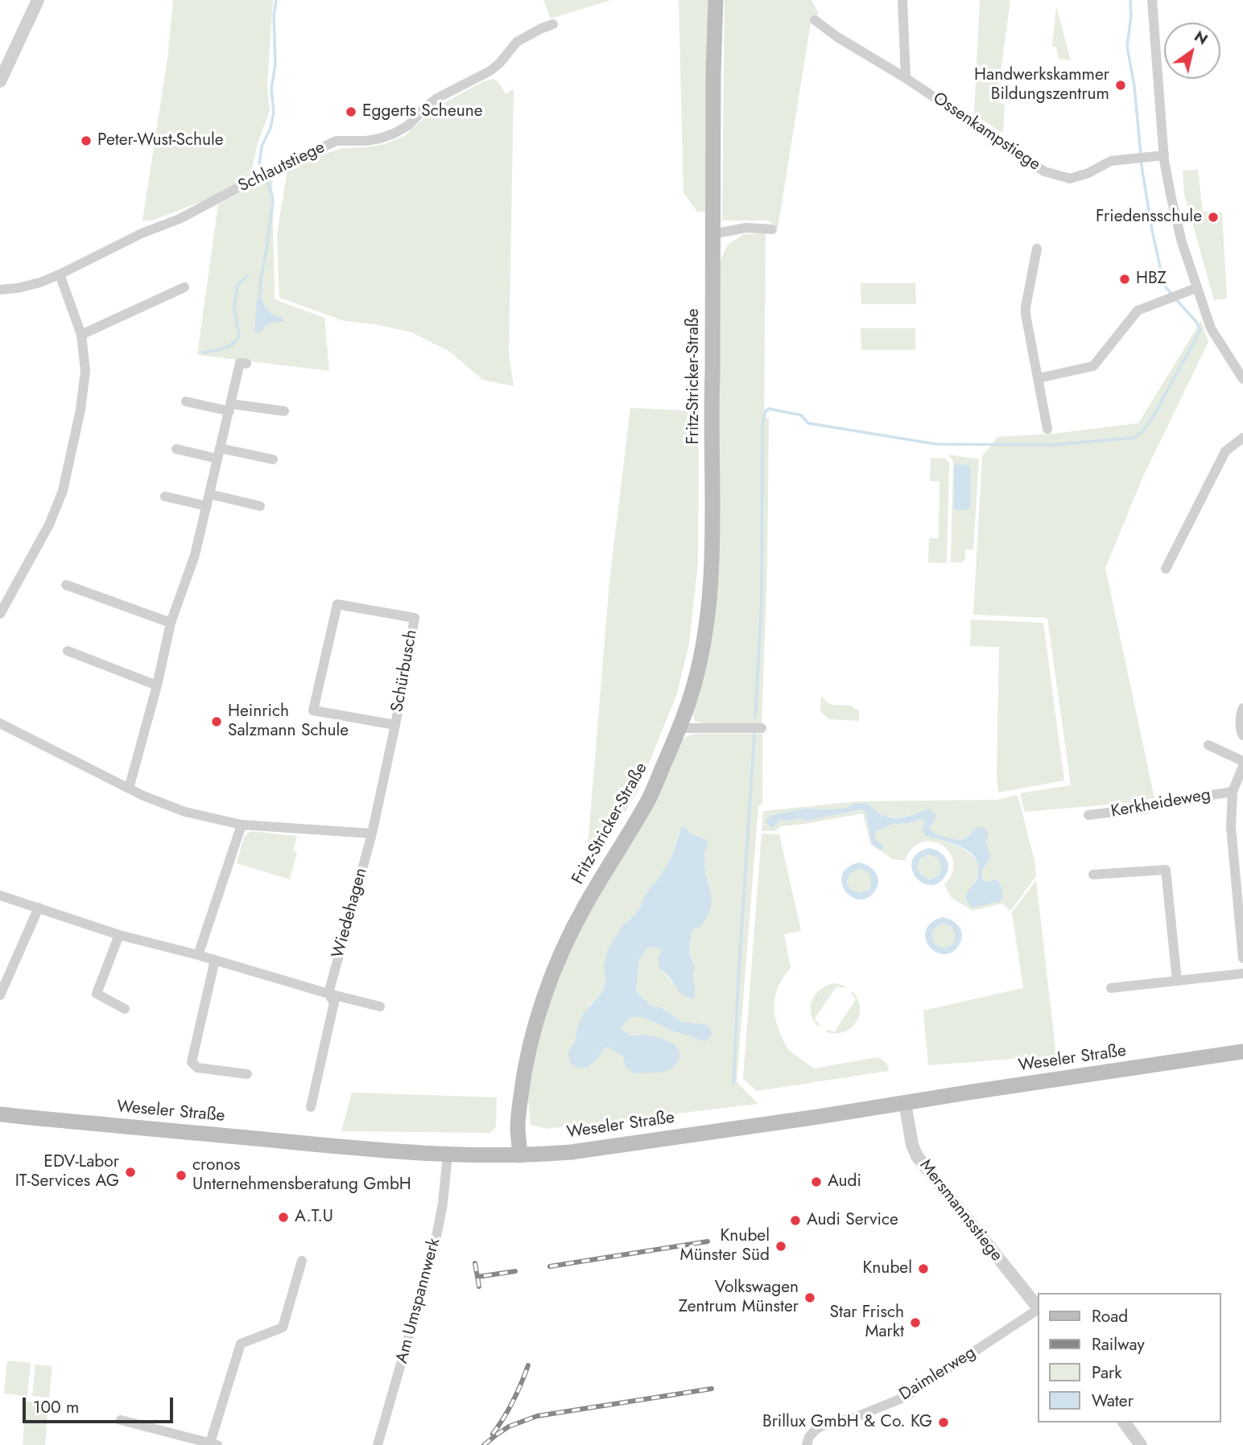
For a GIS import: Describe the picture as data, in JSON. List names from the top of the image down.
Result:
{
  "streets": {
    "main road": ["Fritz-Stricker-Straße", "Weseler Straße"],
    "street": [
      "Ossenkampstiege",
      "Schlautstiege",
      "Schürbusch",
      "Kerkheideweg",
      "Wiedehagen",
      "Mersmannsstiege",
      "Am Umspannwerk",
      "Daimlerweg"
    ]
  },
  "crossings": [
    ["Fritz-Stricker-Straße", "Weseler Straße"],
    ["Schürbusch", "Wiedehagen"],
    ["Weseler Straße", "Mersmannsstiege"],
    ["Weseler Straße", "Am Umspannwerk"]
  ],
  "places": [
    "Handwerkskammer Bildungszentrum",
    "Eggerts Scheune",
    "Peter-Wust-Schule",
    "Friedensschule",
    "HBZ",
    "Heinrich Salzmann Schule",
    "EDV-Labor IT-Services AG",
    "cronos Unternehmensberatung GmbH",
    "Audi",
    "A.T.U",
    "Audi Service",
    "Knubel Münster Süd",
    "Knubel",
    "Volkswagen Zentrum Münster",
    "Star Frisch Markt",
    "Brillux GmbH & Co. KG"
  ],
  "legend": [
    "Road",
    "Railway",
    "Park",
    "Water"
  ],
  "scale_bar": "100 m",
  "north": "top right"
}
